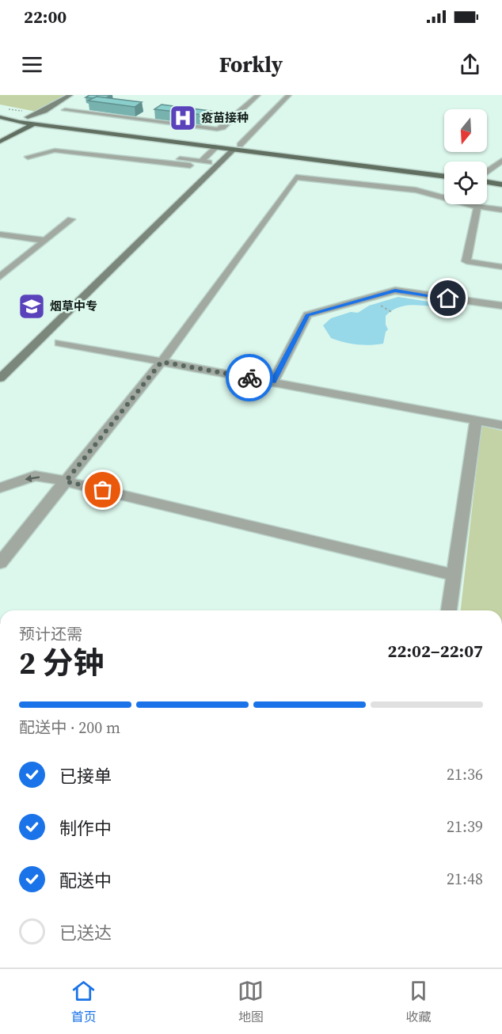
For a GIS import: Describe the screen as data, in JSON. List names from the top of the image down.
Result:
{
  "places": {
    "hospital": ["疫苗接种"],
    "school or university": ["烟草中专"]
  },
  "north": "bottom",
  "page": {
    "status": "22:00",
    "header": "Forkly",
    "heading": ["2 分钟", "预计还需", "22:02–22:07"],
    "bar": "配送中 · 200 m",
    "list": [
      ["已接单", "21:36"],
      ["制作中", "21:39"],
      ["配送中", "21:48"],
      "已送达"
    ],
    "tabs": ["首页", "地图", "收藏"]
  }
}
